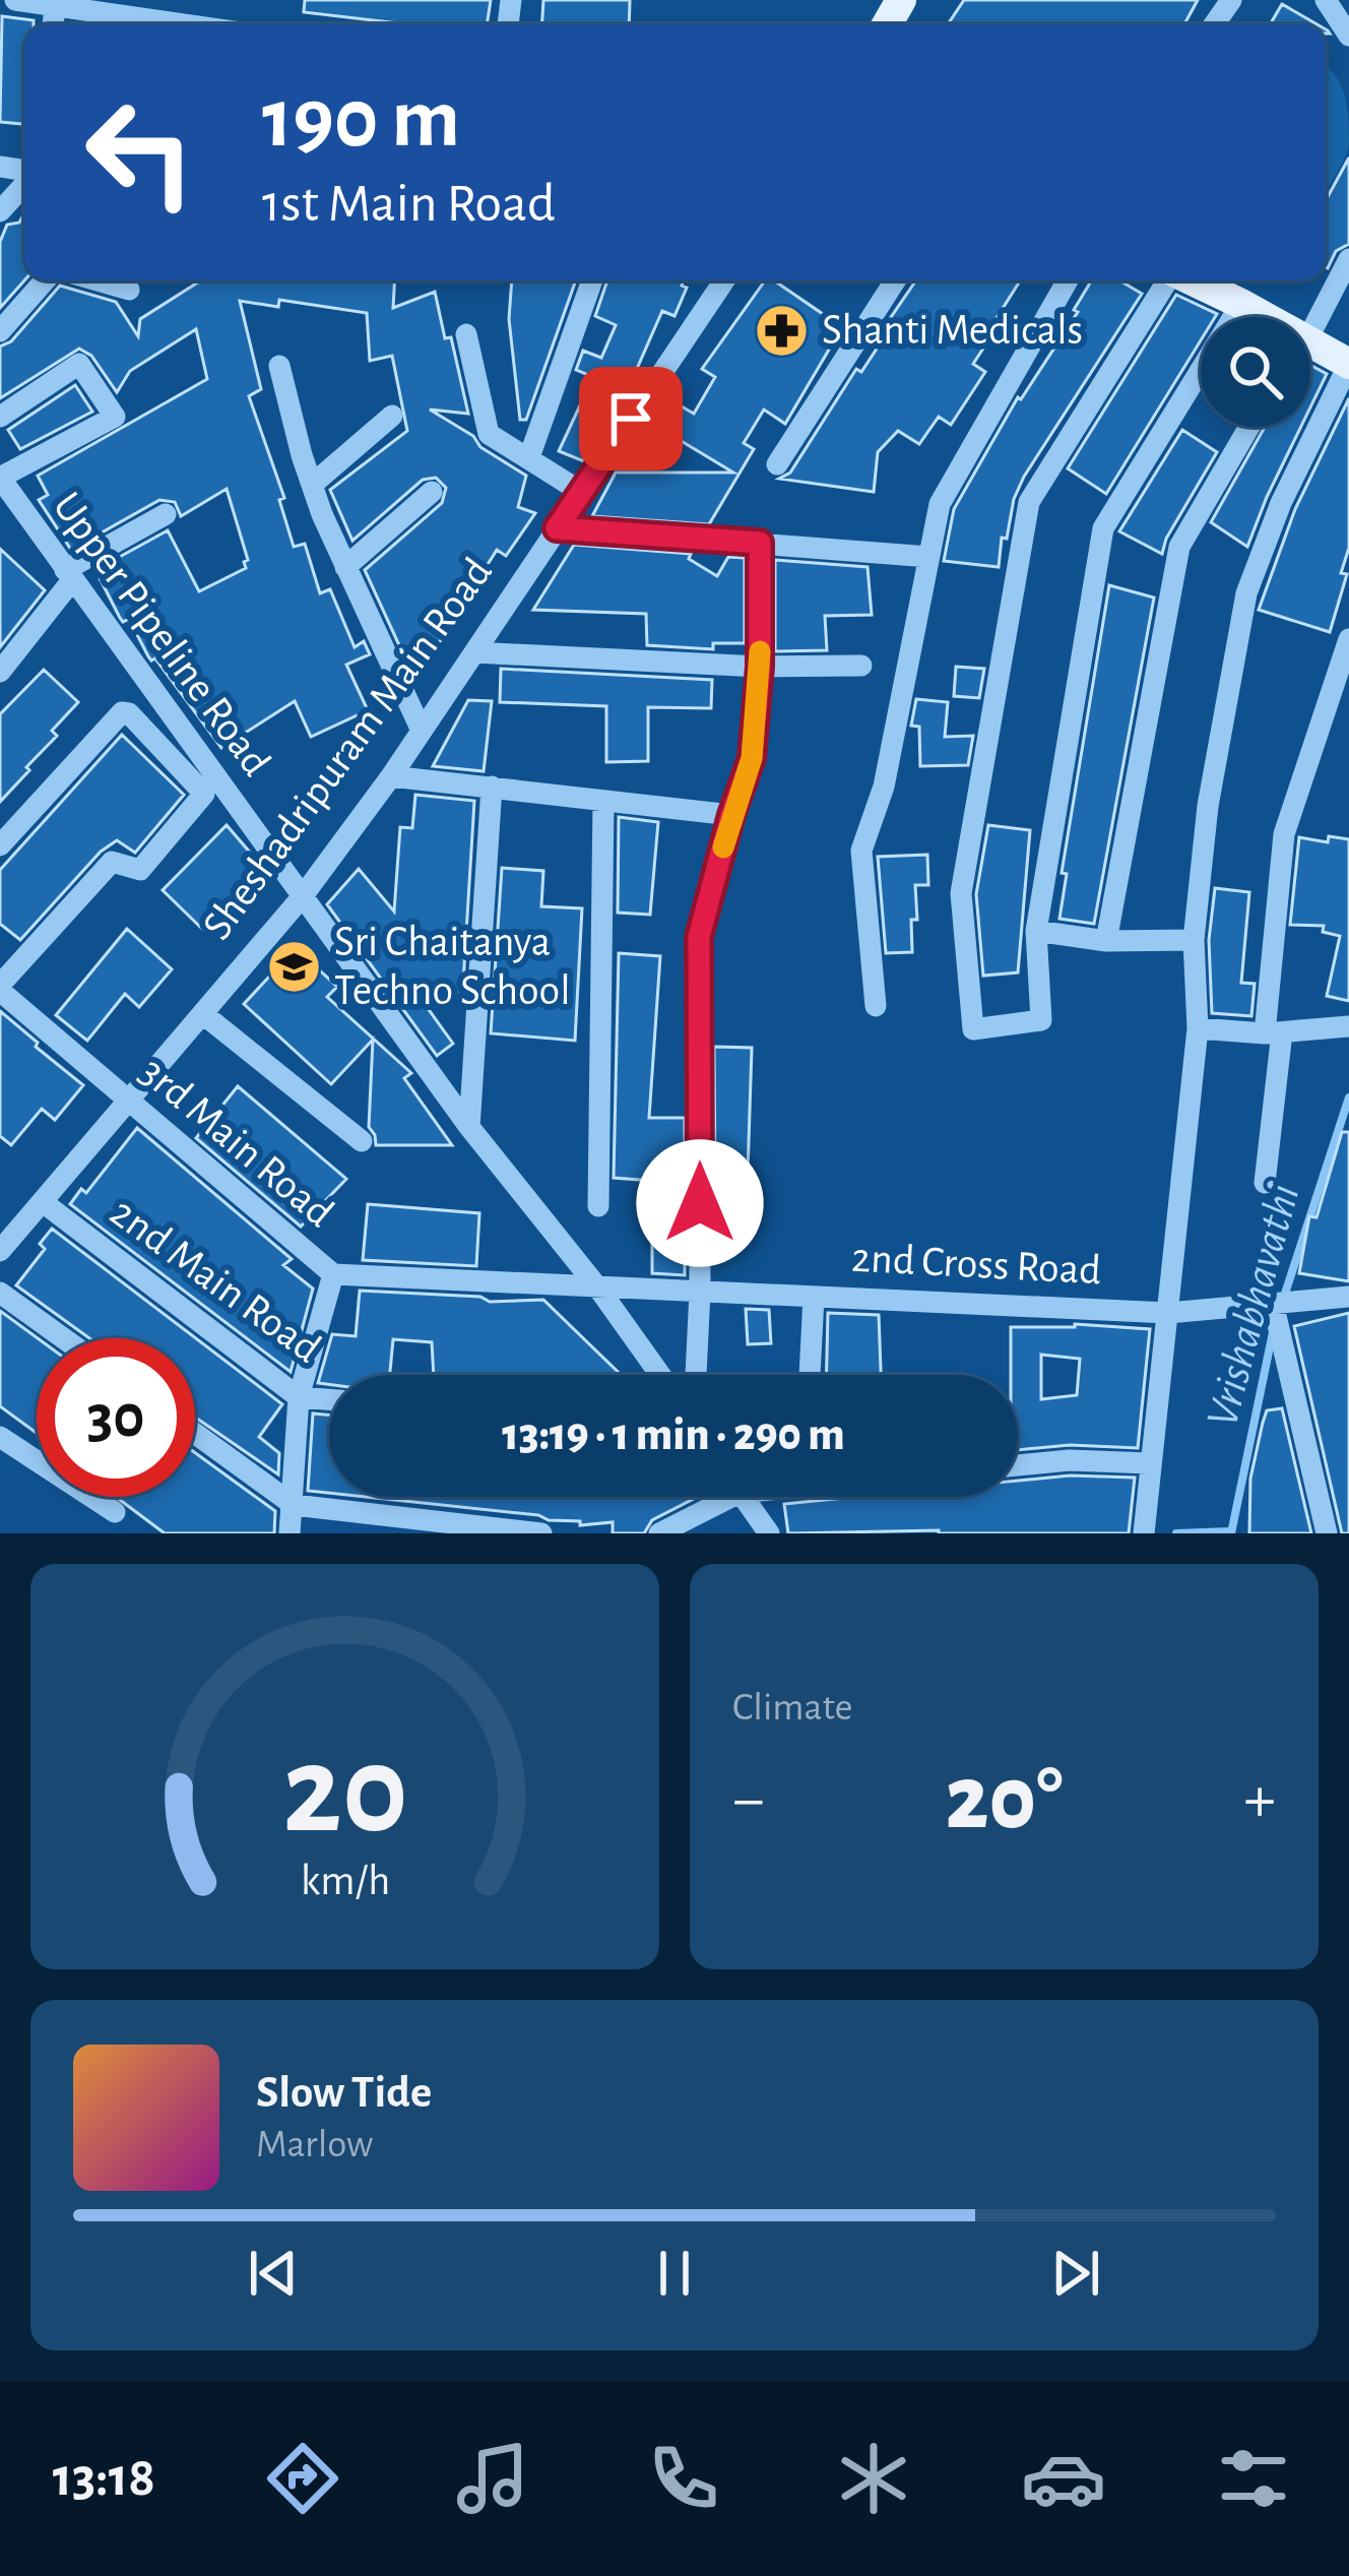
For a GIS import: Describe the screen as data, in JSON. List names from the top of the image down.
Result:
{
  "streets": {
    "street": [
      "Upper Pipeline Road",
      "Sheshadripuram Main Road",
      "3rd Main Road",
      "2nd Cross Road",
      "2nd Main Road"
    ]
  },
  "crossings": [
    ["Upper Pipeline Road", "Sheshadripuram Main Road"],
    ["Upper Pipeline Road", "3rd Main Road"],
    ["Upper Pipeline Road", "2nd Cross Road"],
    ["Sheshadripuram Main Road", "3rd Main Road"],
    ["Sheshadripuram Main Road", "2nd Main Road"],
    ["3rd Main Road", "2nd Cross Road"]
  ],
  "water": ["Vrishabhavathi"],
  "places": {
    "pharmacy": ["Shanti Medicals"],
    "school or university": ["Sri Chaitanya Techno School"]
  },
  "page": {
    "turn": ["190 m", "1st Main Road"],
    "limit": "30",
    "trip": "13:19 · 1 min · 290 m",
    "tile": "Climate",
    "heat": ["−", "20°", "+"],
    "song": ["Slow Tide", "Marlow"],
    "tabs": "13:18",
    "gauge": ["20", "km/h"]
  }
}
